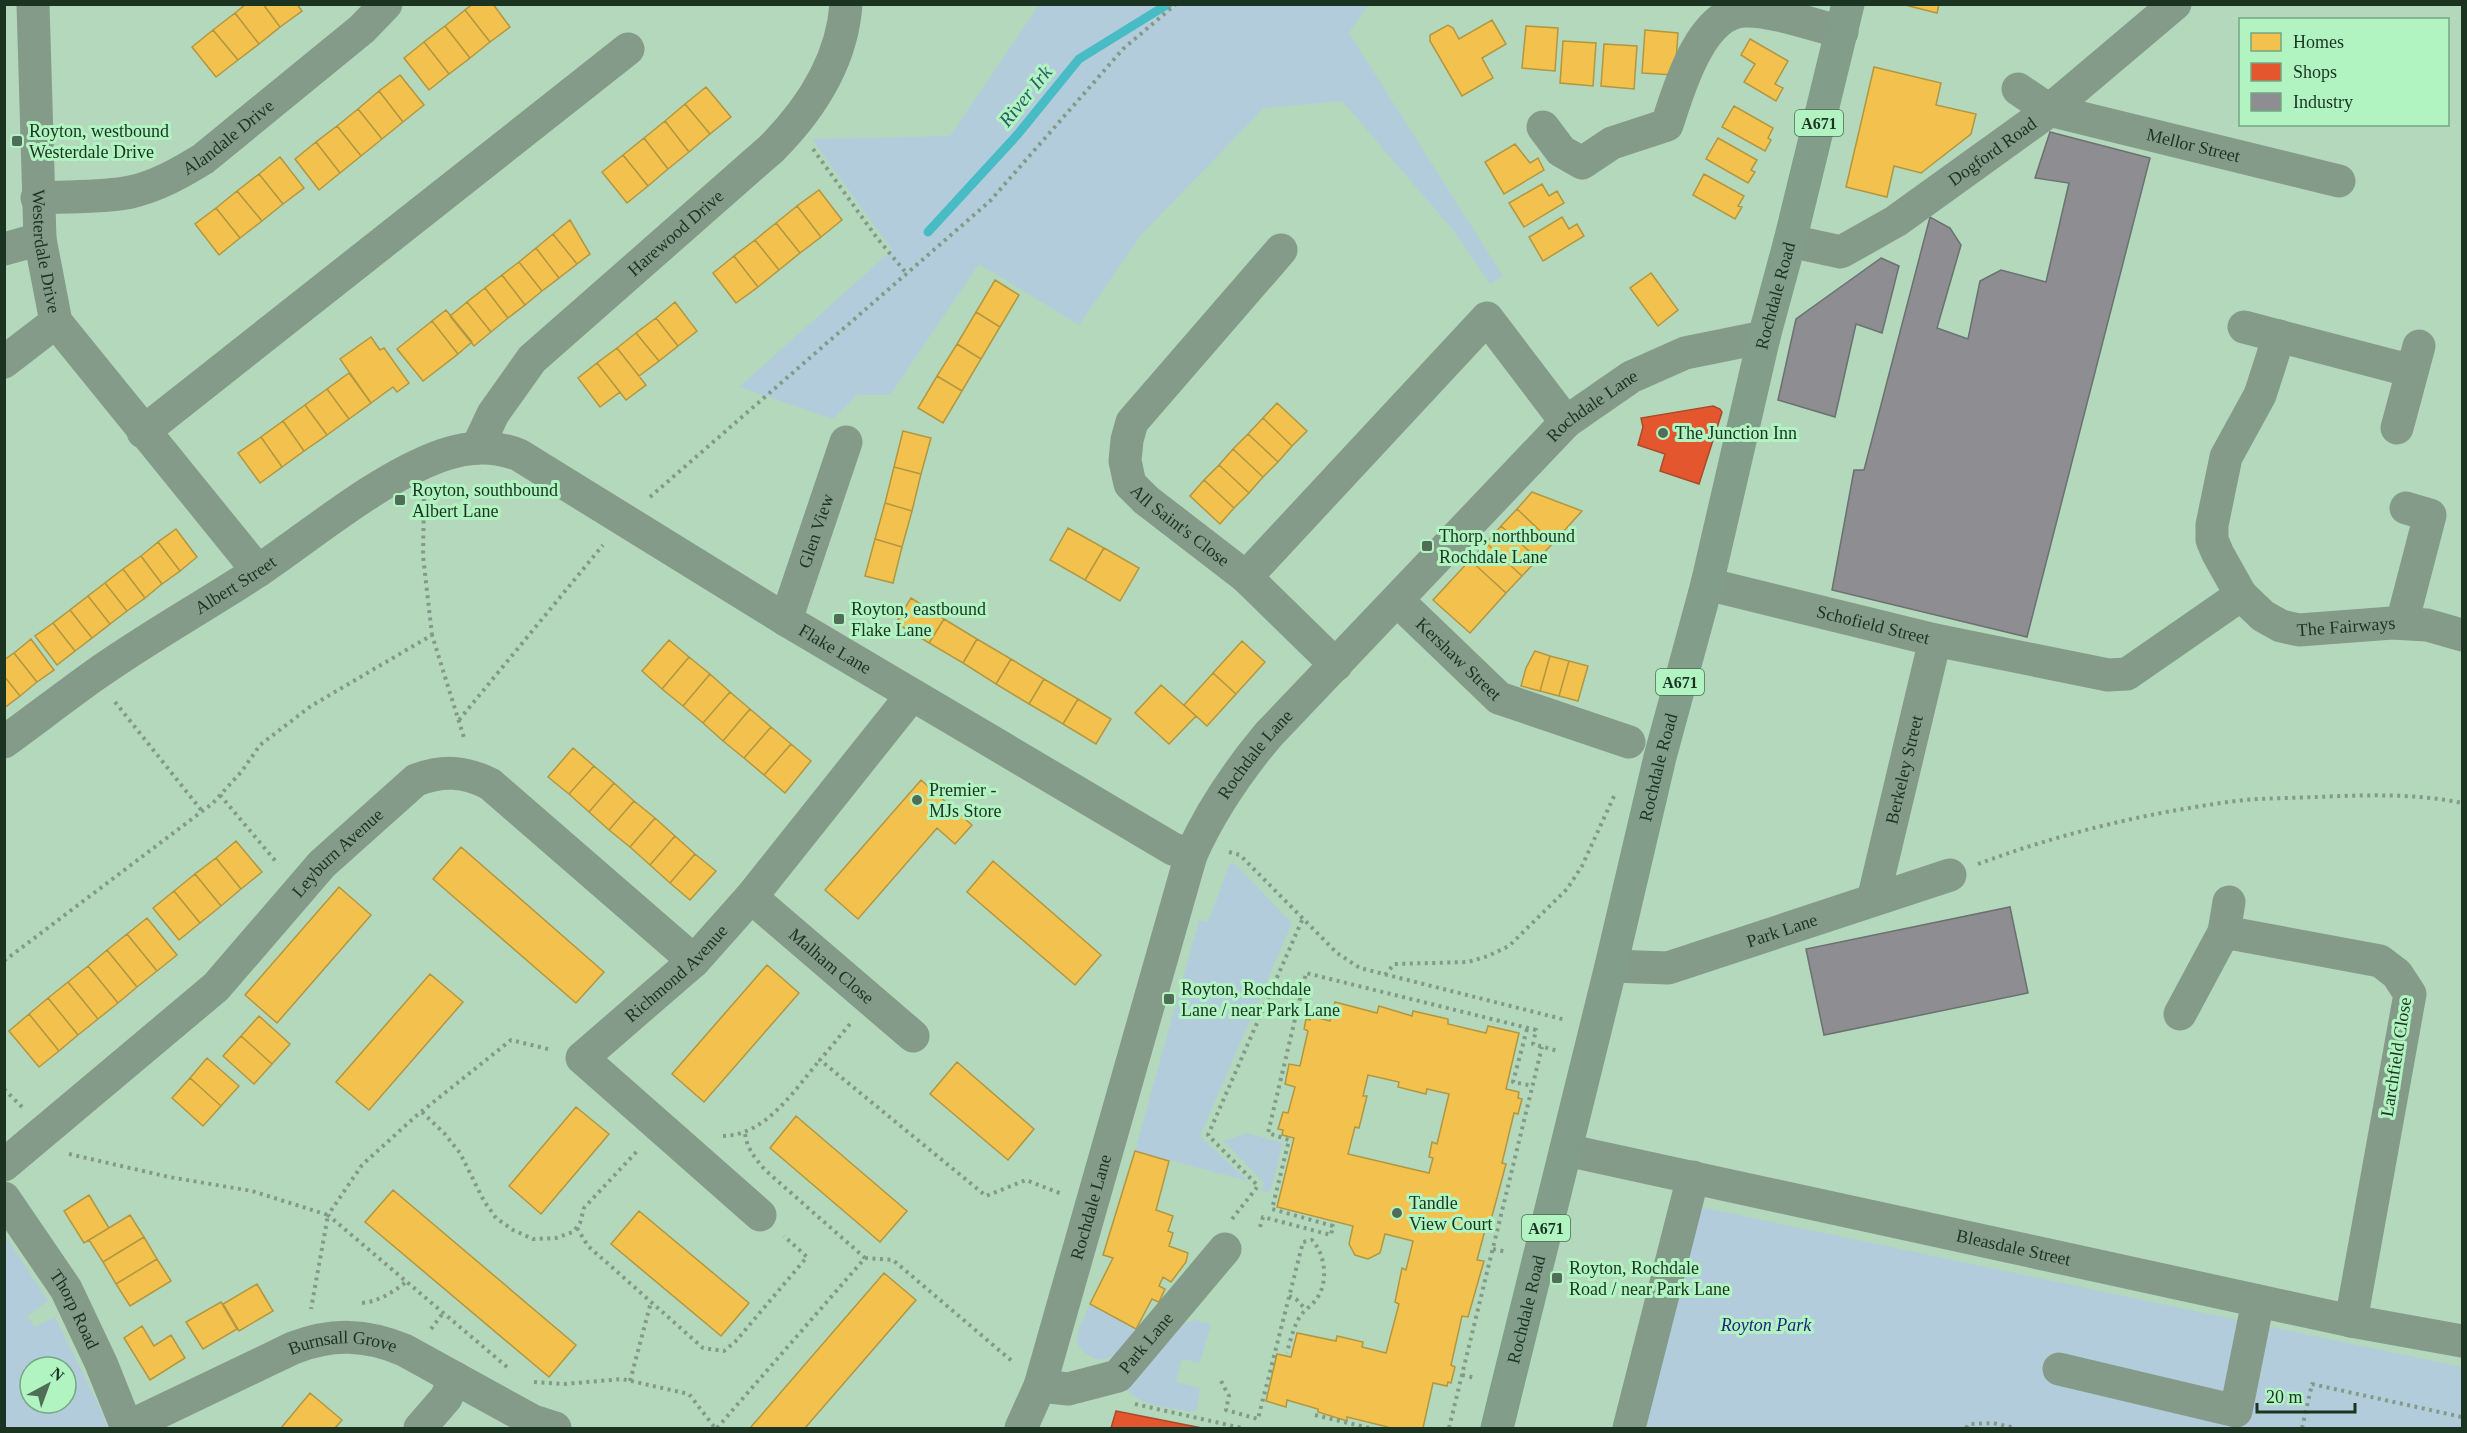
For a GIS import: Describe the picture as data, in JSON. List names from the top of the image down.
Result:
{
  "streets": {
    "main road": ["A671", "Rochdale Road"],
    "street": [
      "Alandale Drive",
      "Mellor Street",
      "Dogford Road",
      "Harewood Drive",
      "Westerdale Drive",
      "Rochdale Lane",
      "All Saint's Close",
      "Glen View",
      "Albert Street",
      "Schofield Street",
      "The Fairways",
      "Flake Lane",
      "Kershaw Street",
      "Berkeley Street",
      "Leyburn Avenue",
      "Park Lane",
      "Malham Close",
      "Richmond Avenue",
      "Larchfield Close",
      "Bleasdale Street",
      "Thorp Road",
      "Burnsall Grove"
    ]
  },
  "crossings": [
    ["Alandale Drive", "Westerdale Drive"],
    ["Mellor Street", "Dogford Road"],
    ["Dogford Road", "Rochdale Road"],
    ["Harewood Drive", "Albert Street"],
    ["Harewood Drive", "Flake Lane"],
    ["Westerdale Drive", "Albert Street"],
    ["Rochdale Road", "Rochdale Lane"],
    ["Rochdale Road", "Schofield Street"],
    ["Rochdale Road", "Park Lane"],
    ["Rochdale Road", "Bleasdale Street"],
    ["Rochdale Lane", "All Saint's Close"],
    ["Rochdale Lane", "Flake Lane"],
    ["Rochdale Lane", "Kershaw Street"],
    ["Rochdale Lane", "Park Lane"],
    ["Glen View", "Flake Lane"],
    ["Albert Street", "Flake Lane"],
    ["Schofield Street", "The Fairways"],
    ["Schofield Street", "Berkeley Street"],
    ["Flake Lane", "Richmond Avenue"],
    ["Berkeley Street", "Park Lane"],
    ["Leyburn Avenue", "Richmond Avenue"],
    ["Malham Close", "Richmond Avenue"],
    ["Larchfield Close", "Bleasdale Street"],
    ["Thorp Road", "Burnsall Grove"]
  ],
  "water": ["River Irk"],
  "parks": ["Royton Park"],
  "places": {
    "transit": [
      "Royton, westbound Westerdale Drive",
      "Royton, southbound Albert Lane",
      "Thorp, northbound Rochdale Lane",
      "Royton, eastbound Flake Lane",
      "Royton, Rochdale Lane / near Park Lane",
      "Royton, Rochdale Road / near Park Lane"
    ],
    "other": ["The Junction Inn", "Premier - MJs Store", "Tandle View Court"]
  },
  "legend": ["Homes", "Shops", "Industry"],
  "scale_bar": "20 m",
  "north": "top right"
}
